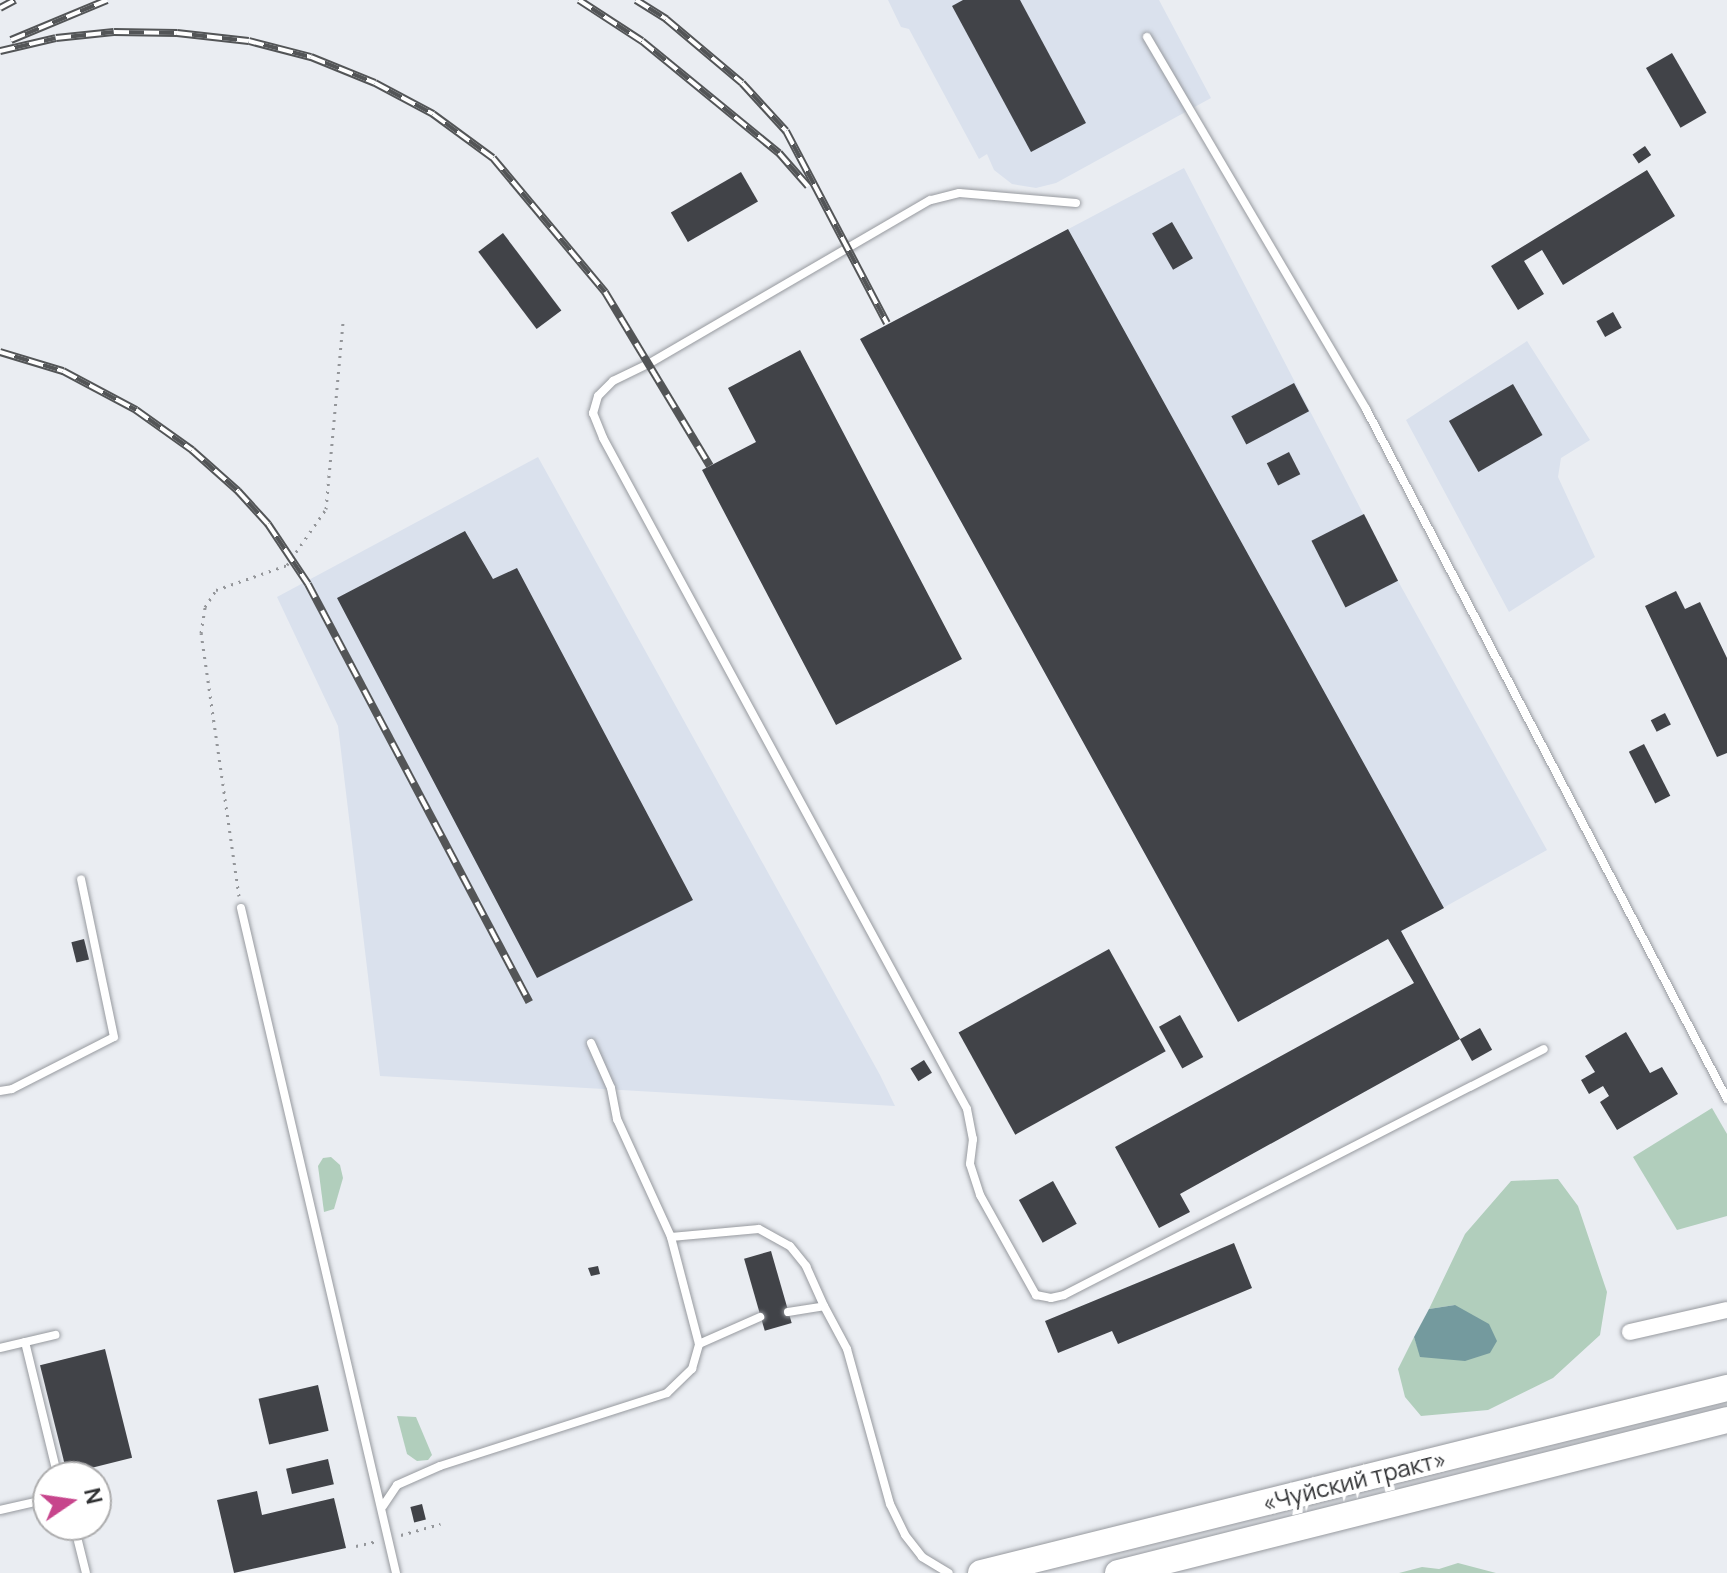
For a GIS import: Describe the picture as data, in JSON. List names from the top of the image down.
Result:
{
  "streets": {
    "highway": ["«Чуйский тракт»"]
  },
  "north": "right"
}
